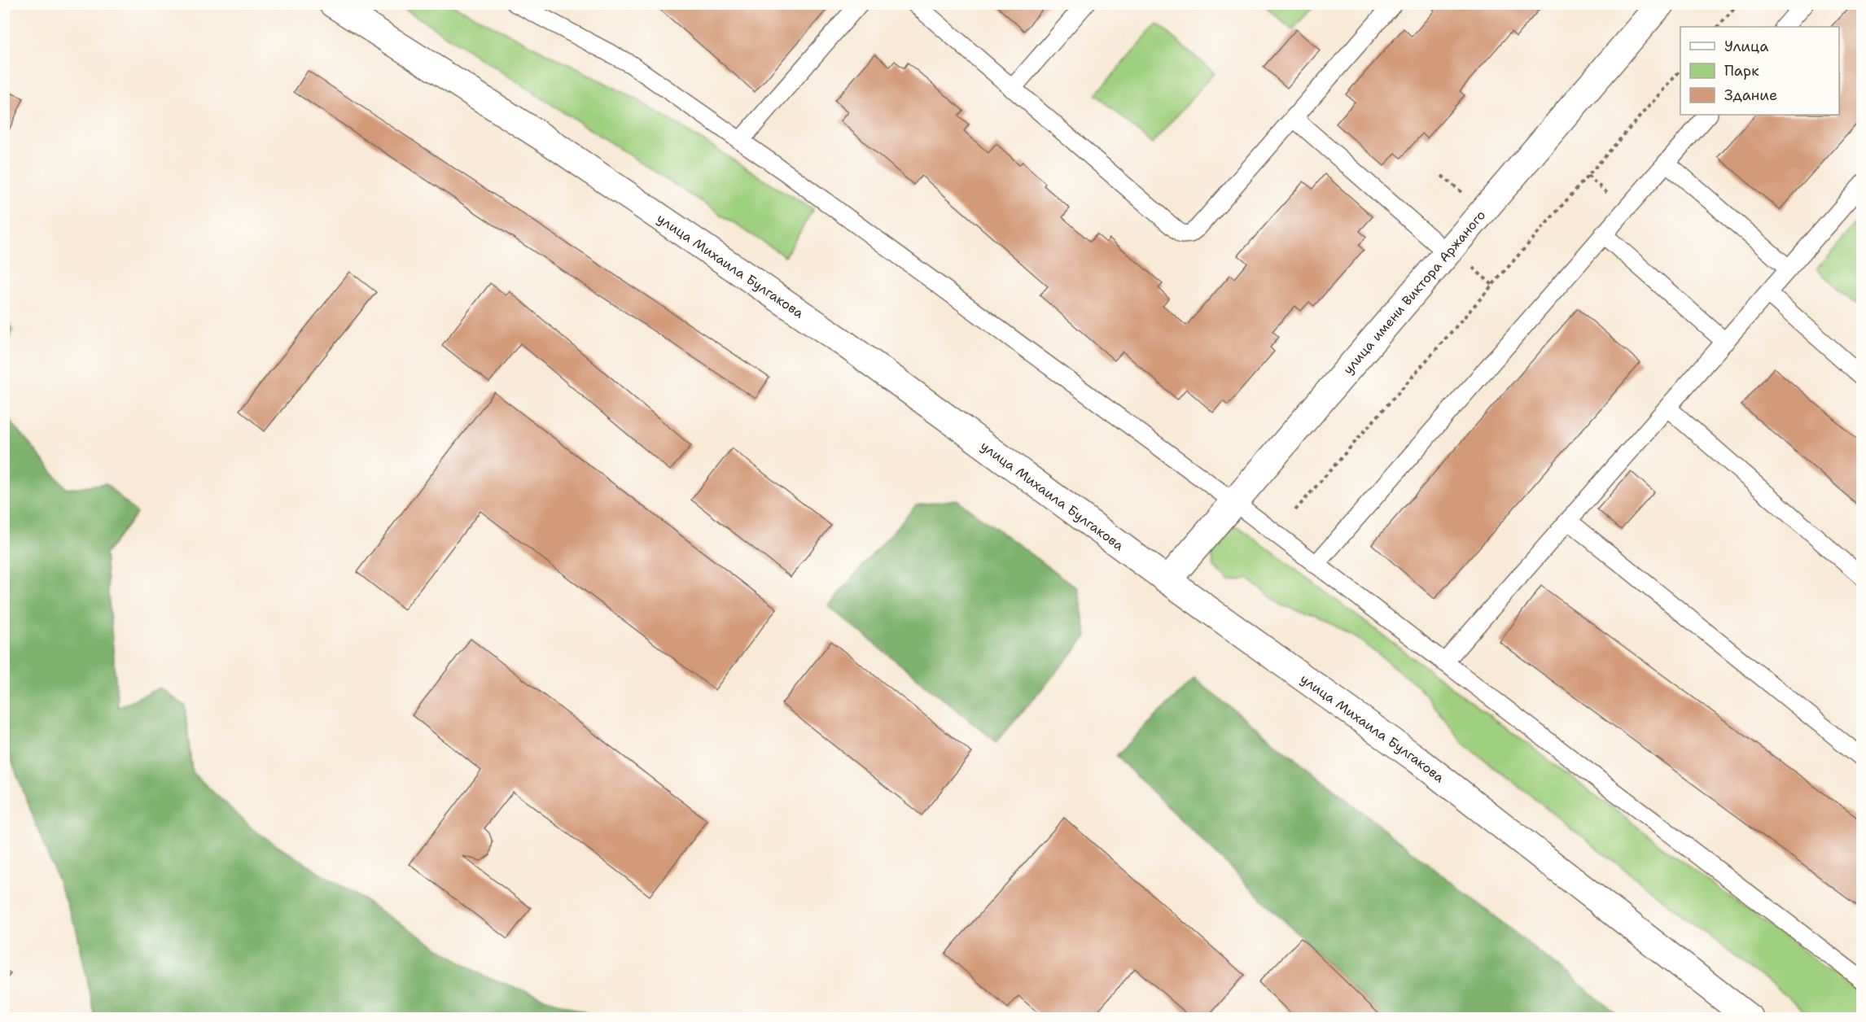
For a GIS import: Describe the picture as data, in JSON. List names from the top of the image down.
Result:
{
  "streets": {
    "street": ["улица Михаила Булгакова", "улица имени Виктора Аржаного"]
  },
  "crossings": [
    ["улица Михаила Булгакова", "улица имени Виктора Аржаного"]
  ],
  "legend": ["Улица", "Парк", "Здание"]
}
